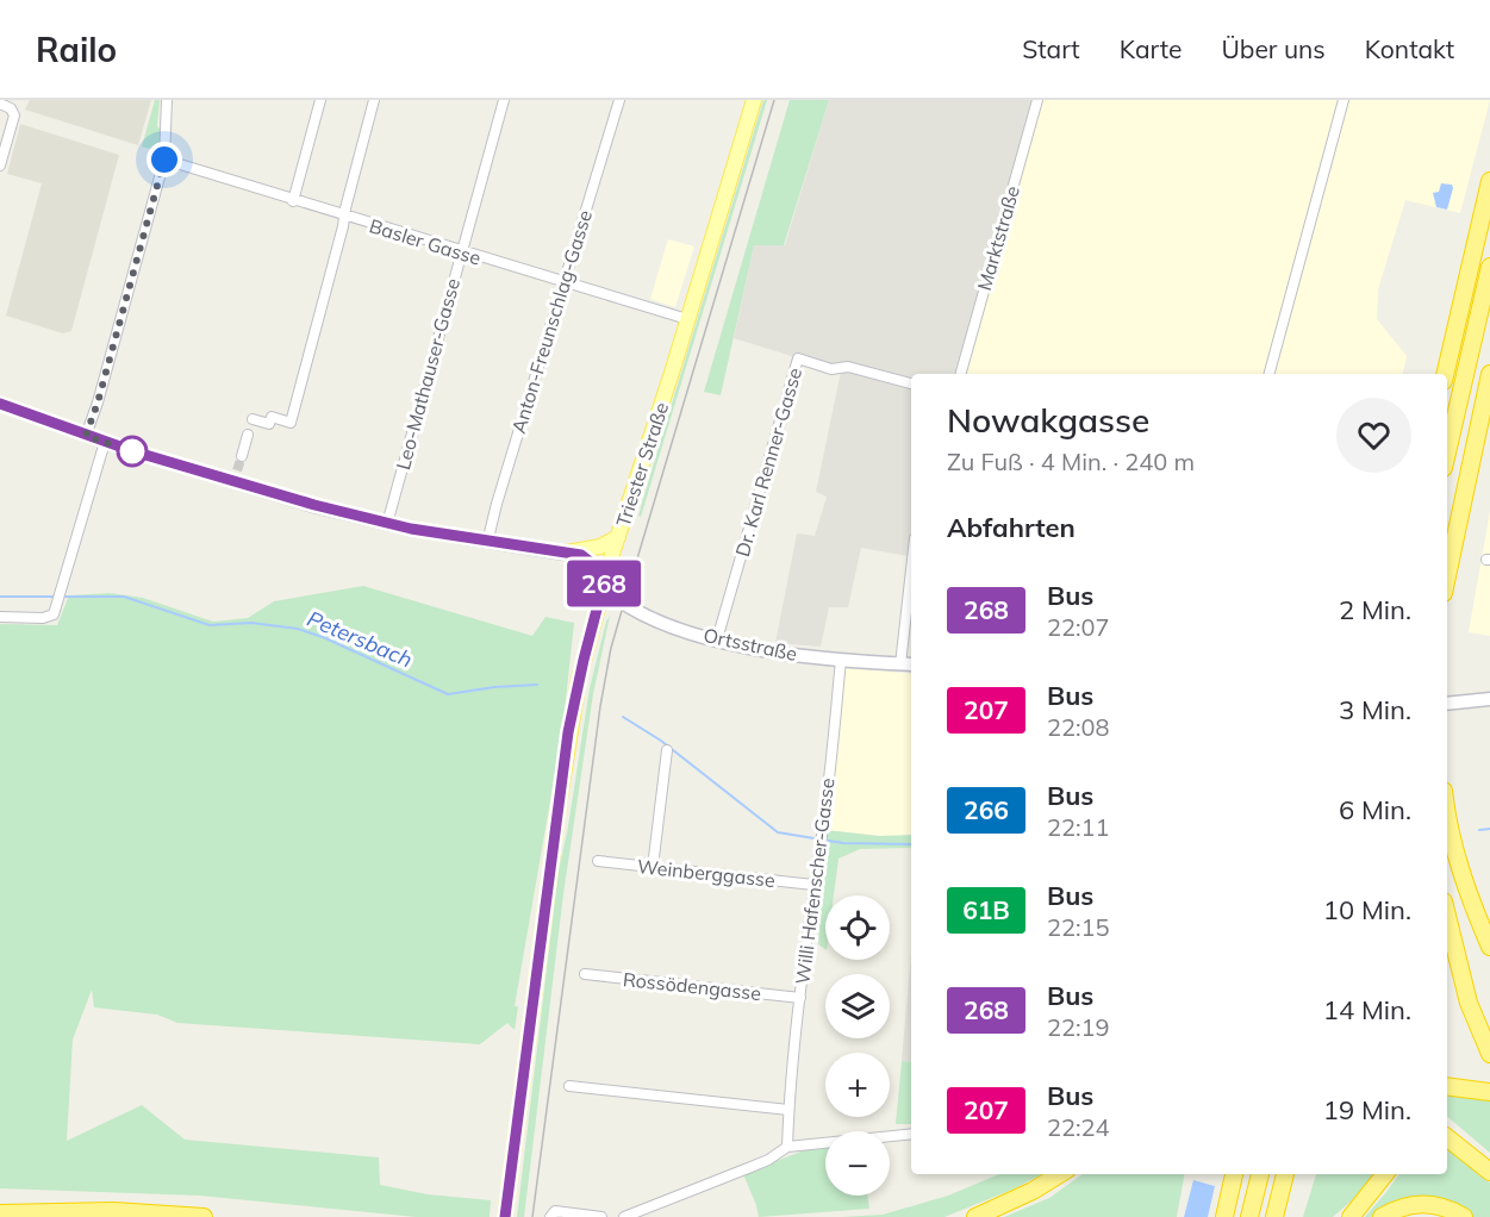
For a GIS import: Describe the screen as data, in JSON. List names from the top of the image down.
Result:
{
  "streets": {
    "main road": ["Triester Straße", "Ortsstraße"],
    "street": [
      "Marktstraße",
      "Basler Gasse",
      "Anton-Freunschlag-Gasse",
      "Leo-Mathauser-Gasse",
      "Dr. Karl Renner-Gasse",
      "Weinberggasse",
      "Willi Hafenscher-Gasse",
      "Rossödengasse"
    ]
  },
  "crossings": [
    ["Basler Gasse", "Anton-Freunschlag-Gasse"],
    ["Basler Gasse", "Leo-Mathauser-Gasse"],
    ["Basler Gasse", "Triester Straße"],
    ["Dr. Karl Renner-Gasse", "Ortsstraße"],
    ["Triester Straße", "Ortsstraße"],
    ["Ortsstraße", "Willi Hafenscher-Gasse"],
    ["Weinberggasse", "Willi Hafenscher-Gasse"],
    ["Willi Hafenscher-Gasse", "Rossödengasse"]
  ],
  "water": ["Petersbach"],
  "lines": ["bus line 268"],
  "page": {
    "header": "Railo",
    "nav": [
      "Start",
      "Karte",
      "Über uns",
      "Kontakt"
    ],
    "on_map": "268",
    "heading": [
      ["Nowakgasse", "Zu Fuß · 4 Min. · 240 m"],
      "Abfahrten"
    ],
    "list": [
      {
        "mark": "268",
        "name": "Bus",
        "note": "22:07",
        "value": "2 Min."
      },
      {
        "mark": "207",
        "name": "Bus",
        "note": "22:08",
        "value": "3 Min."
      },
      {
        "mark": "266",
        "name": "Bus",
        "note": "22:11",
        "value": "6 Min."
      },
      {
        "mark": "61B",
        "name": "Bus",
        "note": "22:15",
        "value": "10 Min."
      },
      {
        "mark": "268",
        "name": "Bus",
        "note": "22:19",
        "value": "14 Min."
      },
      {
        "mark": "207",
        "name": "Bus",
        "note": "22:24",
        "value": "19 Min."
      }
    ],
    "map_buttons": ["+", "−"]
  }
}
